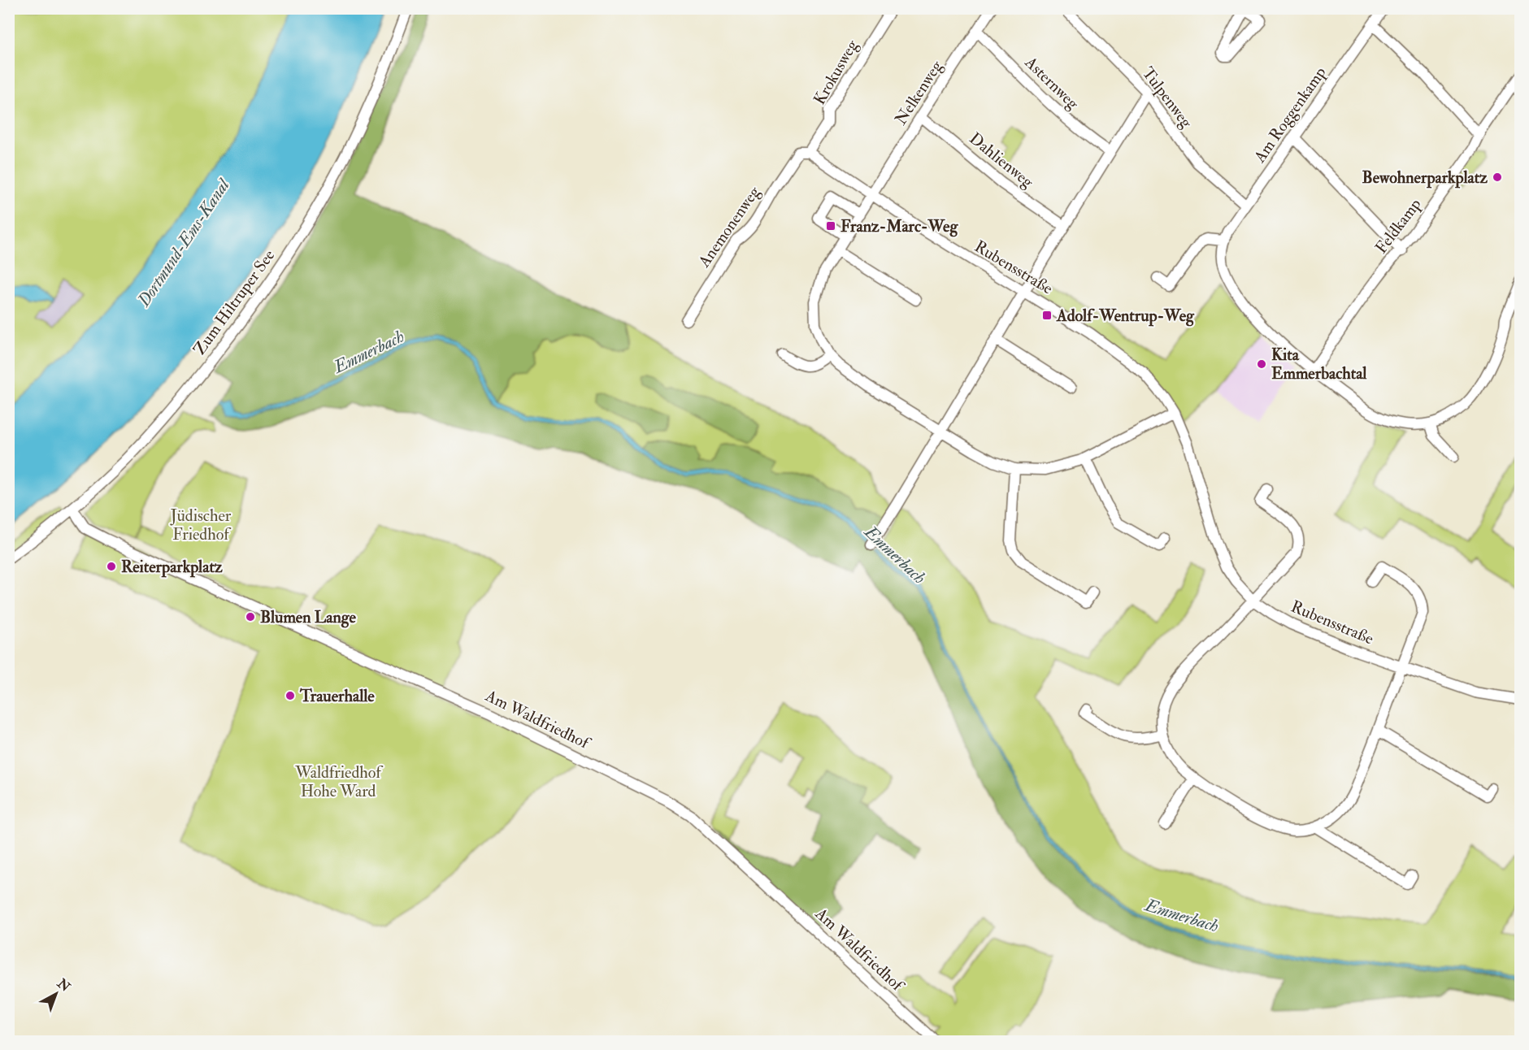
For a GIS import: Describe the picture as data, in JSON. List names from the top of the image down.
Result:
{
  "streets": {
    "street": [
      "Krokusweg",
      "Asternweg",
      "Nelkenweg",
      "Tulpenweg",
      "Am Roggenkamp",
      "Dahlienweg",
      "Feldkamp",
      "Anemonenweg",
      "Rubensstraße",
      "Zum Hiltruper See",
      "Am Waldfriedhof"
    ]
  },
  "crossings": [
    ["Krokusweg", "Anemonenweg"],
    ["Krokusweg", "Rubensstraße"],
    ["Asternweg", "Nelkenweg"],
    ["Nelkenweg", "Dahlienweg"],
    ["Nelkenweg", "Rubensstraße"],
    ["Tulpenweg", "Am Roggenkamp"],
    ["Anemonenweg", "Rubensstraße"],
    ["Zum Hiltruper See", "Am Waldfriedhof"]
  ],
  "water": ["Dortmund-Ems-Kanal", "Emmerbach"],
  "parks": ["Jüdischer Friedhof", "Waldfriedhof Hohe Ward"],
  "places": {
    "other": [
      "Bewohnerparkplatz",
      "Kita Emmerbachtal",
      "Reiterparkplatz",
      "Blumen Lange",
      "Trauerhalle"
    ],
    "transit": ["Franz-Marc-Weg", "Adolf-Wentrup-Weg"]
  },
  "north": "top right"
}
